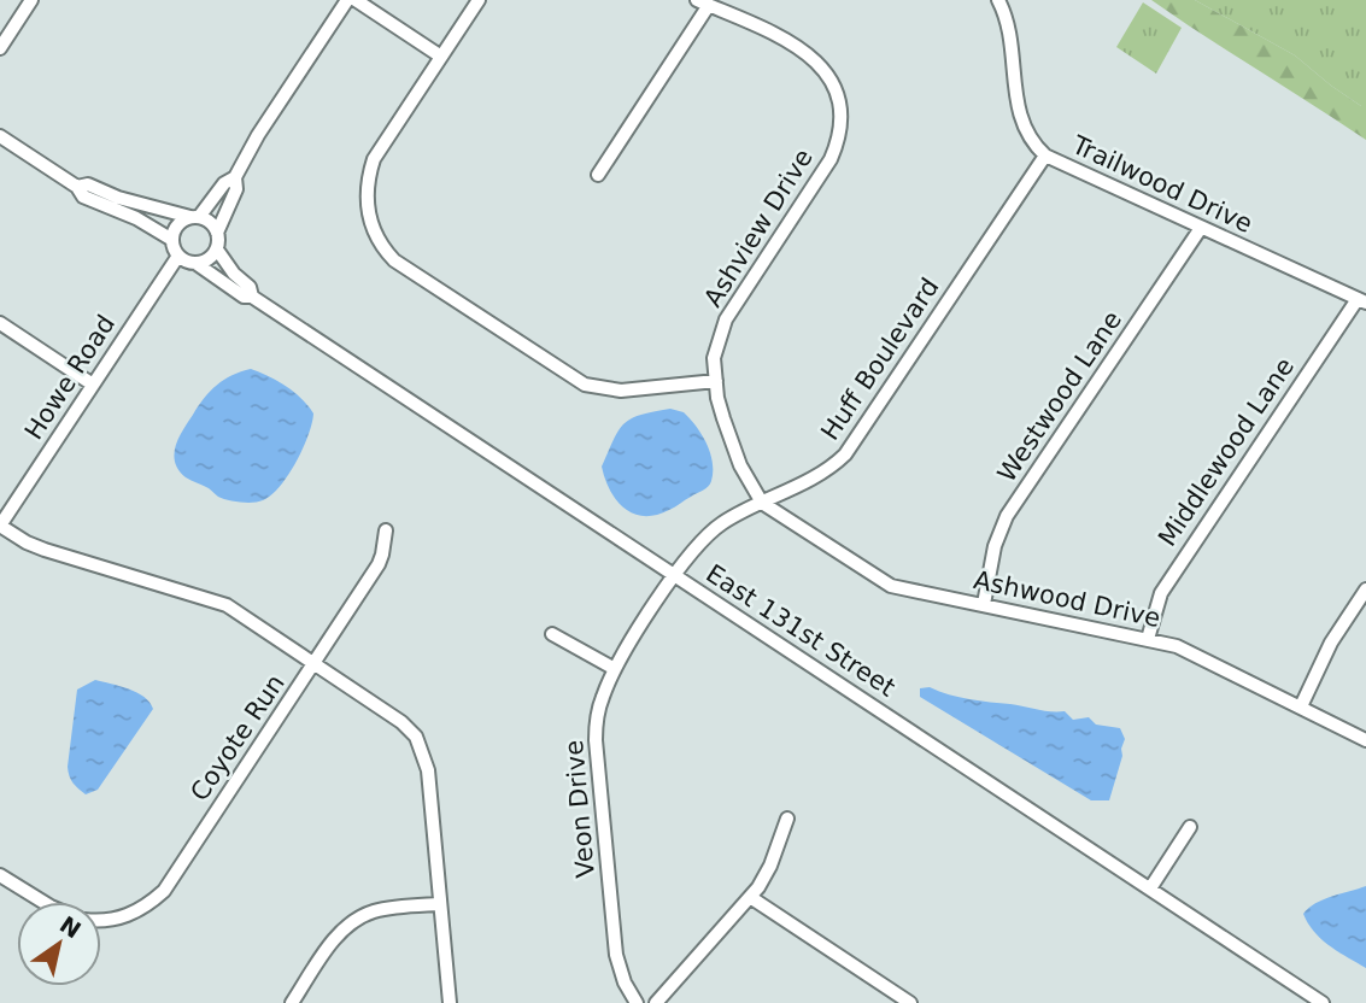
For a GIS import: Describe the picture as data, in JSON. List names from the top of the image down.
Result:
{
  "streets": {
    "street": [
      "Trailwood Drive",
      "Ashview Drive",
      "Huff Boulevard",
      "Howe Road",
      "Westwood Lane",
      "Middlewood Lane",
      "Ashwood Drive",
      "East 131st Street",
      "Coyote Run",
      "Veon Drive"
    ]
  },
  "crossings": [
    ["Trailwood Drive", "Huff Boulevard"],
    ["Trailwood Drive", "Westwood Lane"],
    ["Trailwood Drive", "Middlewood Lane"],
    ["Ashview Drive", "Huff Boulevard"],
    ["Ashview Drive", "Ashwood Drive"],
    ["Huff Boulevard", "Ashwood Drive"],
    ["Huff Boulevard", "East 131st Street"],
    ["Huff Boulevard", "Veon Drive"],
    ["Howe Road", "East 131st Street"],
    ["Westwood Lane", "Ashwood Drive"],
    ["Middlewood Lane", "Ashwood Drive"],
    ["East 131st Street", "Veon Drive"]
  ],
  "north": "top right"
}
